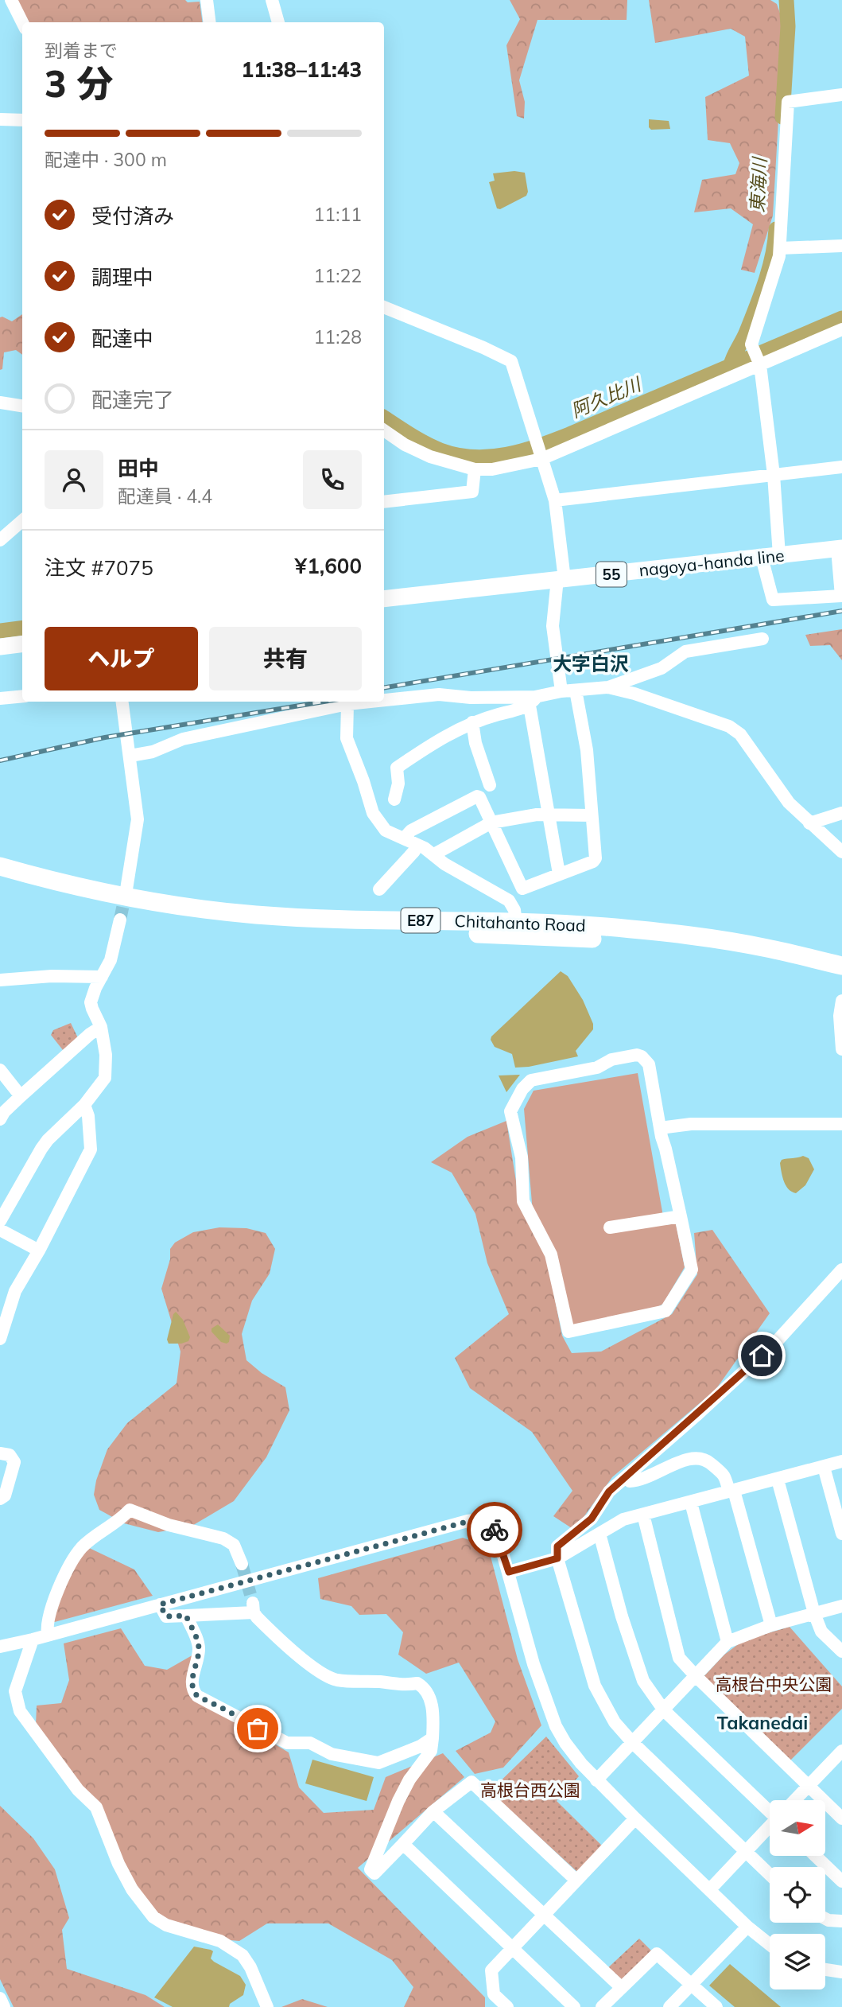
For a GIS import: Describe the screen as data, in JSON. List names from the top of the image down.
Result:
{
  "streets": {
    "highway": ["E87", "Chitahanto Road"],
    "main road": ["nagoya-handa line", "55"]
  },
  "districts": ["大字白沢", "Takanedai"],
  "water": ["東海川", "阿久比川"],
  "parks": ["高根台中央公園", "高根台西公園"],
  "north": "right",
  "page": {
    "heading": ["3 分", "到着まで", "11:38–11:43"],
    "panel": [
      "田中",
      "配達員 · 4.4",
      "注文 #7075",
      "¥1,600"
    ],
    "bar": "配達中 · 300 m",
    "list": [
      ["受付済み", "11:11"],
      ["調理中", "11:22"],
      ["配達中", "11:28"],
      "配達完了"
    ],
    "buttons": ["ヘルプ", "共有"]
  }
}
